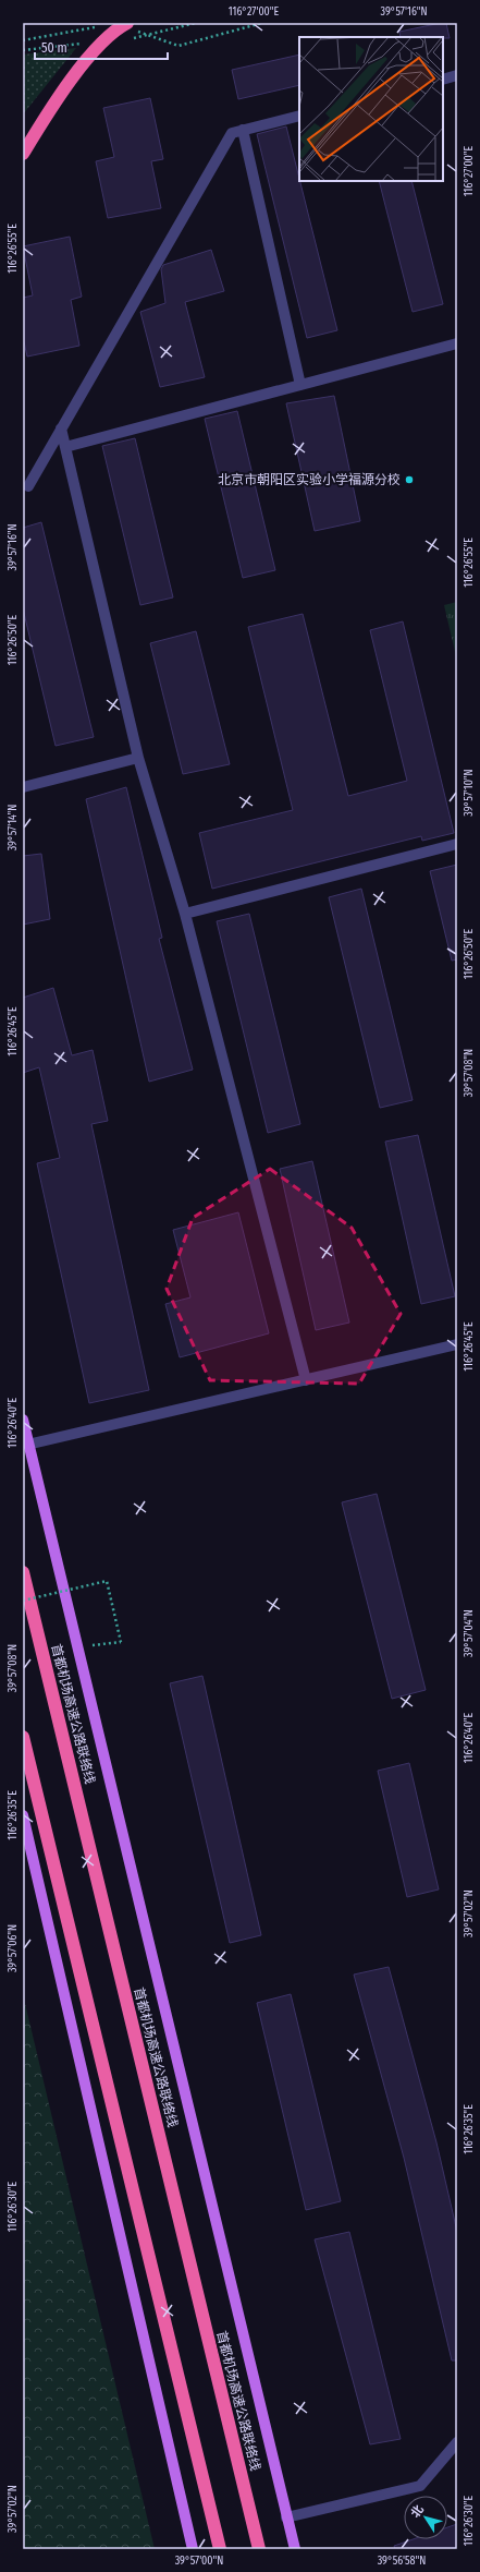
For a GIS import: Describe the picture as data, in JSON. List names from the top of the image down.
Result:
{
  "streets": {
    "highway": ["首都机场高速公路联络线"]
  },
  "places": ["北京市朝阳区实验小学福源分校"],
  "scale_bar": "50 m",
  "north": "top left",
  "coordinates": [
    "116°27'00\"E",
    "39°57'16\"N",
    "116°26'55\"E",
    "116°26'50\"E",
    "39°57'10\"N",
    "39°57'14\"N",
    "116°26'45\"E",
    "39°57'08\"N",
    "116°26'40\"E",
    "39°57'04\"N",
    "116°26'35\"E",
    "39°57'02\"N",
    "39°57'06\"N",
    "116°26'30\"E",
    "39°57'00\"N",
    "39°56'58\"N"
  ]
}
